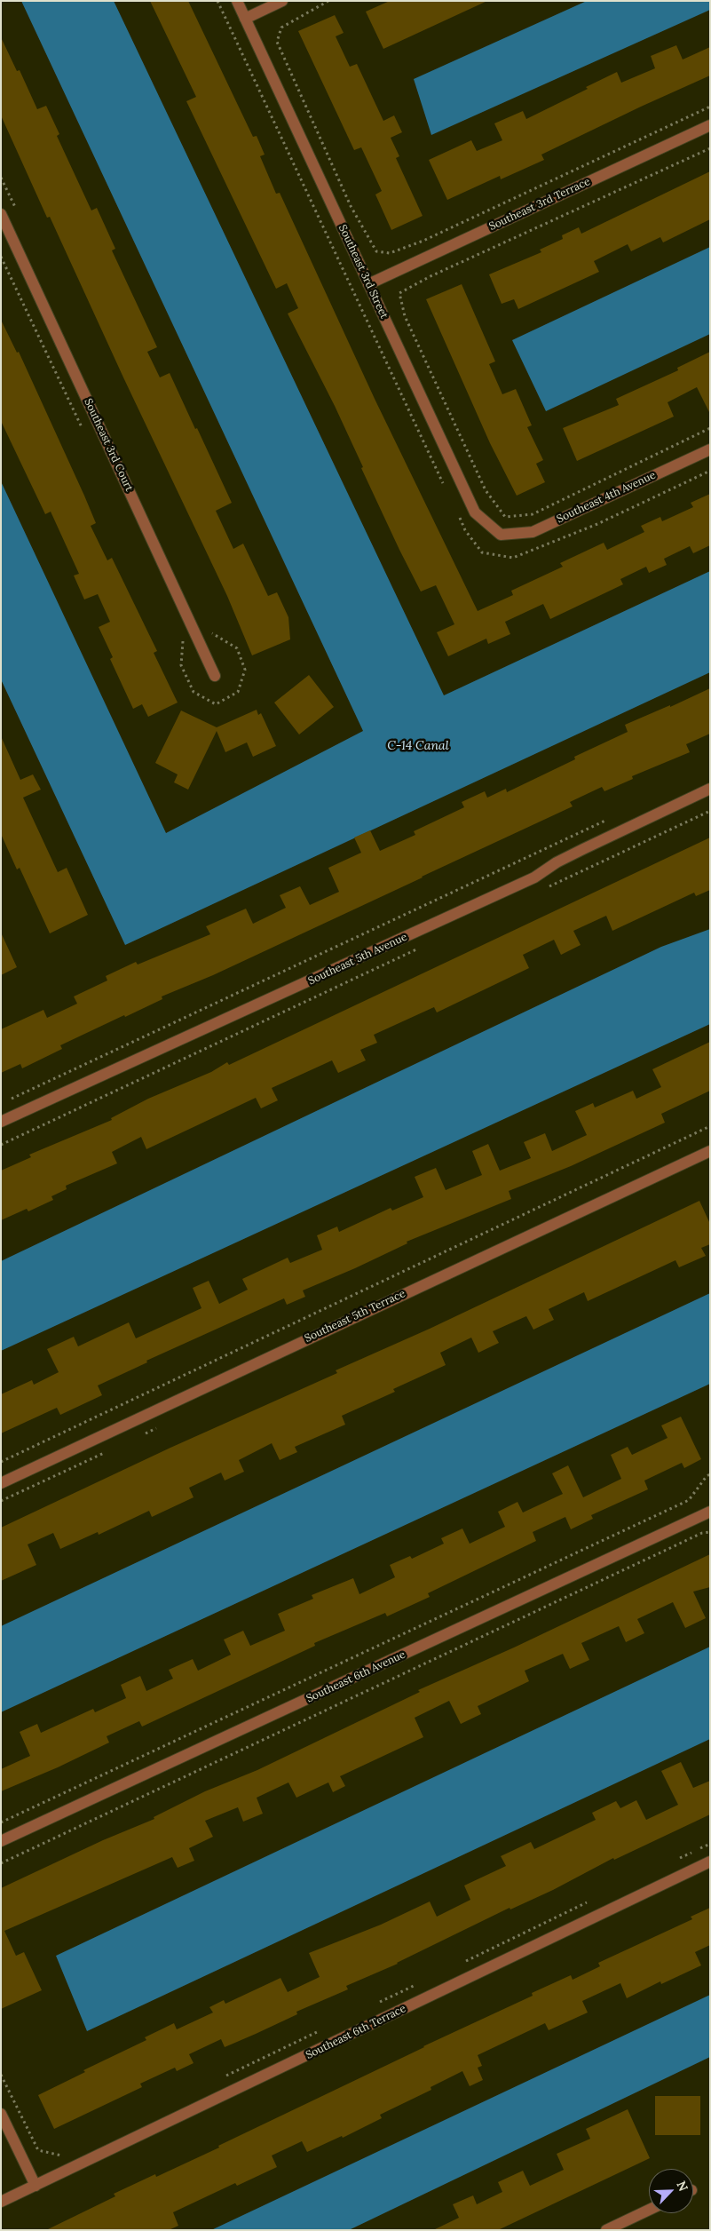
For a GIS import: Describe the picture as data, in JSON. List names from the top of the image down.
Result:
{
  "streets": {
    "street": [
      "Southeast 3rd Terrace",
      "Southeast 3rd Street",
      "Southeast 3rd Court",
      "Southeast 4th Avenue",
      "Southeast 5th Avenue",
      "Southeast 5th Terrace",
      "Southeast 6th Avenue",
      "Southeast 6th Terrace"
    ]
  },
  "crossings": [
    ["Southeast 3rd Terrace", "Southeast 3rd Street"],
    ["Southeast 3rd Street", "Southeast 4th Avenue"]
  ],
  "water": ["C-14 Canal"],
  "north": "top right"
}
